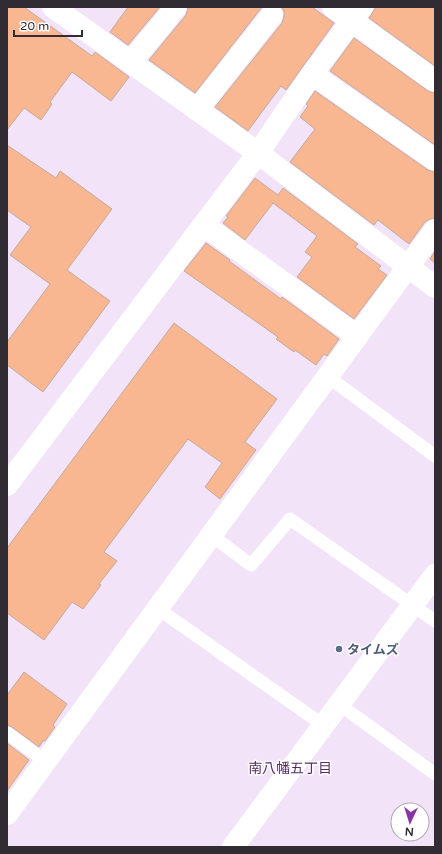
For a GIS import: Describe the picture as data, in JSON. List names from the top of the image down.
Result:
{
  "districts": ["南八幡五丁目"],
  "places": ["タイムズ"],
  "scale_bar": "20 m",
  "north": "bottom"
}
